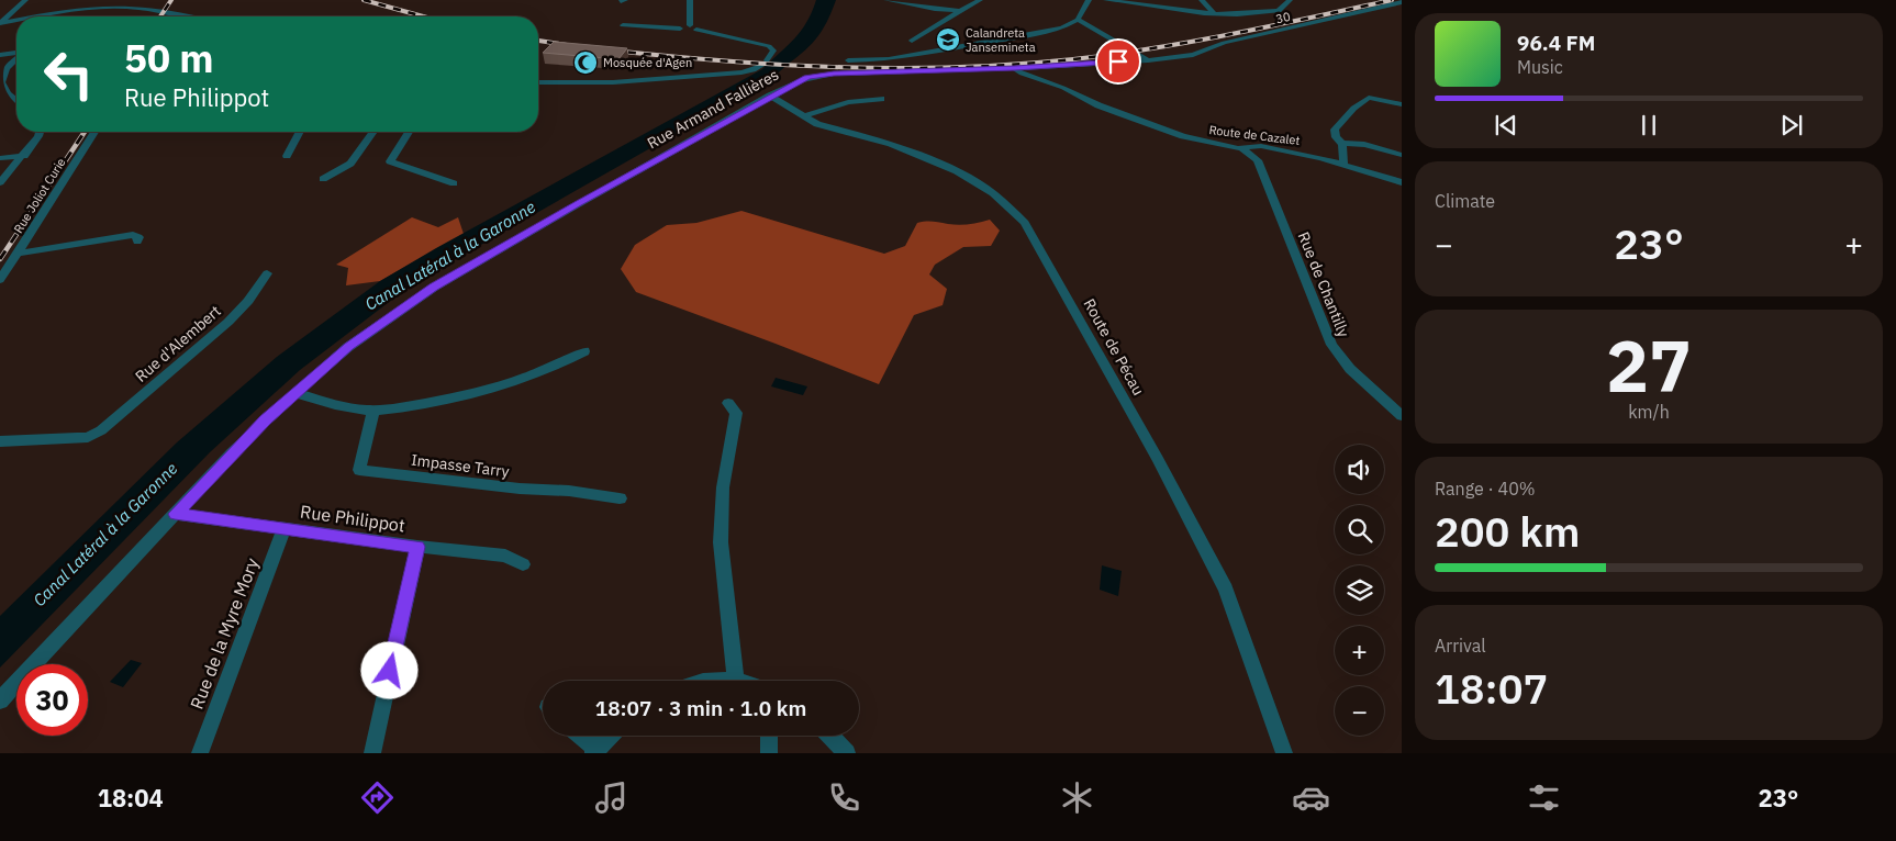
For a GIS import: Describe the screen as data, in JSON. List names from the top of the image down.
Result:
{
  "streets": {
    "street": [
      "30",
      "Rue Armand Fallières",
      "Route de Cazalet",
      "Rue Joliot Curie",
      "Rue de Chantilly",
      "Rue d'Alembert",
      "Route de Pécau",
      "Impasse Tarry",
      "Rue Philippot",
      "Rue de la Myre Mory"
    ]
  },
  "crossings": [
    ["30", "Rue Armand Fallières"],
    ["Rue Armand Fallières", "Route de Cazalet"],
    ["Rue Armand Fallières", "Route de Pécau"],
    ["Rue Armand Fallières", "Rue Philippot"],
    ["Route de Cazalet", "Rue de Chantilly"],
    ["Rue Philippot", "Rue de la Myre Mory"]
  ],
  "water": ["Canal Latéral à la Garonne"],
  "places": {
    "school or university": ["Calandreta Jansemineta"],
    "mosque": ["Mosquée d'Agen"]
  },
  "page": {
    "turn": ["50 m", "Rue Philippot"],
    "song": ["96.4 FM", "Music"],
    "tile": [
      "Climate",
      ["27", "km/h"],
      ["Range · 40%", "200 km"],
      ["Arrival", "18:07"]
    ],
    "heat": ["−", "23°", "+"],
    "map_buttons": ["+", "−"],
    "limit": "30",
    "trip": "18:07 · 3 min · 1.0 km",
    "tabs": ["18:04", "23°"]
  }
}
